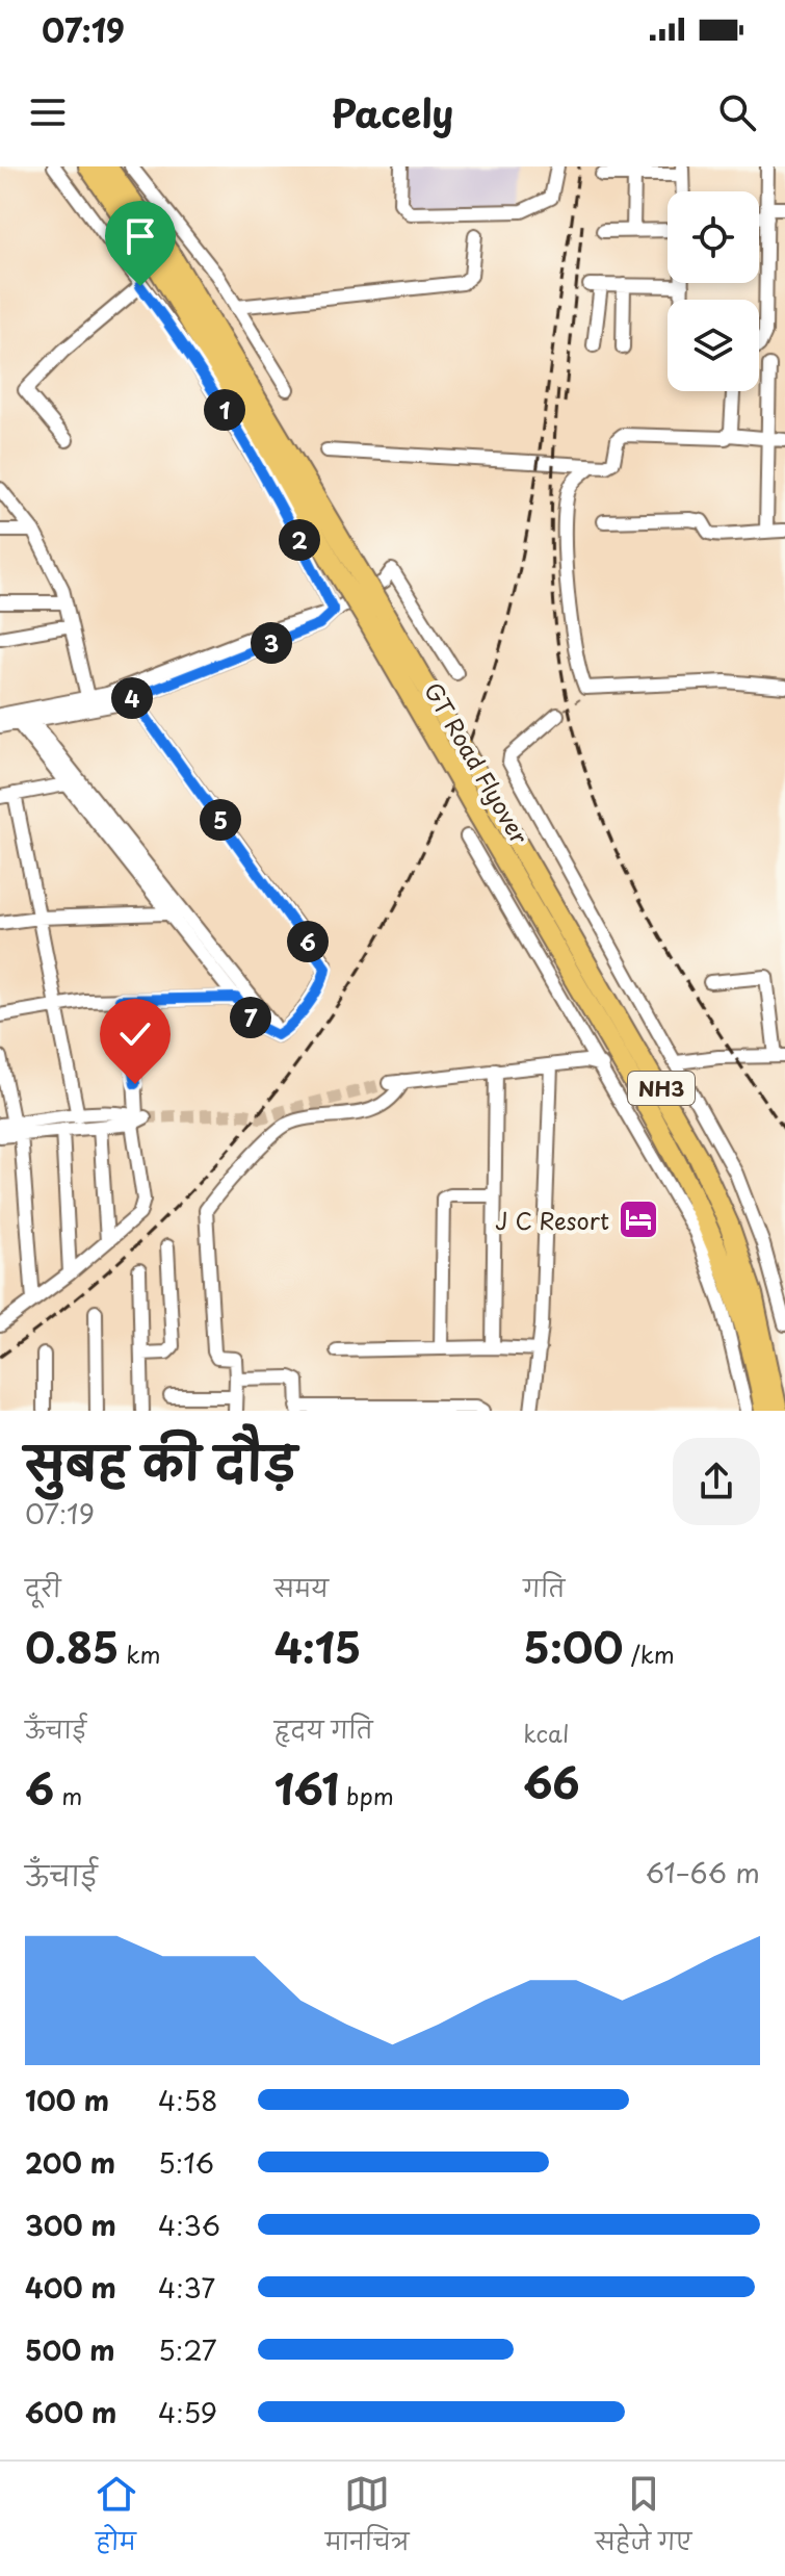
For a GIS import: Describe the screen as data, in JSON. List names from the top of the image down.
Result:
{
  "streets": {
    "highway": ["GT Road Flyover", "NH3"]
  },
  "places": {
    "hotel": ["J C Resort"]
  },
  "page": {
    "status": "07:19",
    "header": "Pacely",
    "pins": [
      "1",
      "2",
      "3",
      "4",
      "5",
      "6",
      "7"
    ],
    "heading": ["सुबह की दौड़", "07:19"],
    "stats": [
      ["दूरी", "0.85 km"],
      ["समय", "4:15"],
      ["गति", "5:00 /km"],
      ["ऊँचाई", "6 m"],
      ["हृदय गति", "161 bpm"],
      ["kcal", "66"]
    ],
    "chart": ["ऊँचाई", "61–66 m"],
    "list": [
      {
        "name": "100 m",
        "note": "4:58"
      },
      {
        "name": "200 m",
        "note": "5:16"
      },
      {
        "name": "300 m",
        "note": "4:36"
      },
      {
        "name": "400 m",
        "note": "4:37"
      },
      {
        "name": "500 m",
        "note": "5:27"
      },
      {
        "name": "600 m",
        "note": "4:59"
      }
    ],
    "tabs": ["होम", "मानचित्र", "सहेजे गए"]
  }
}
